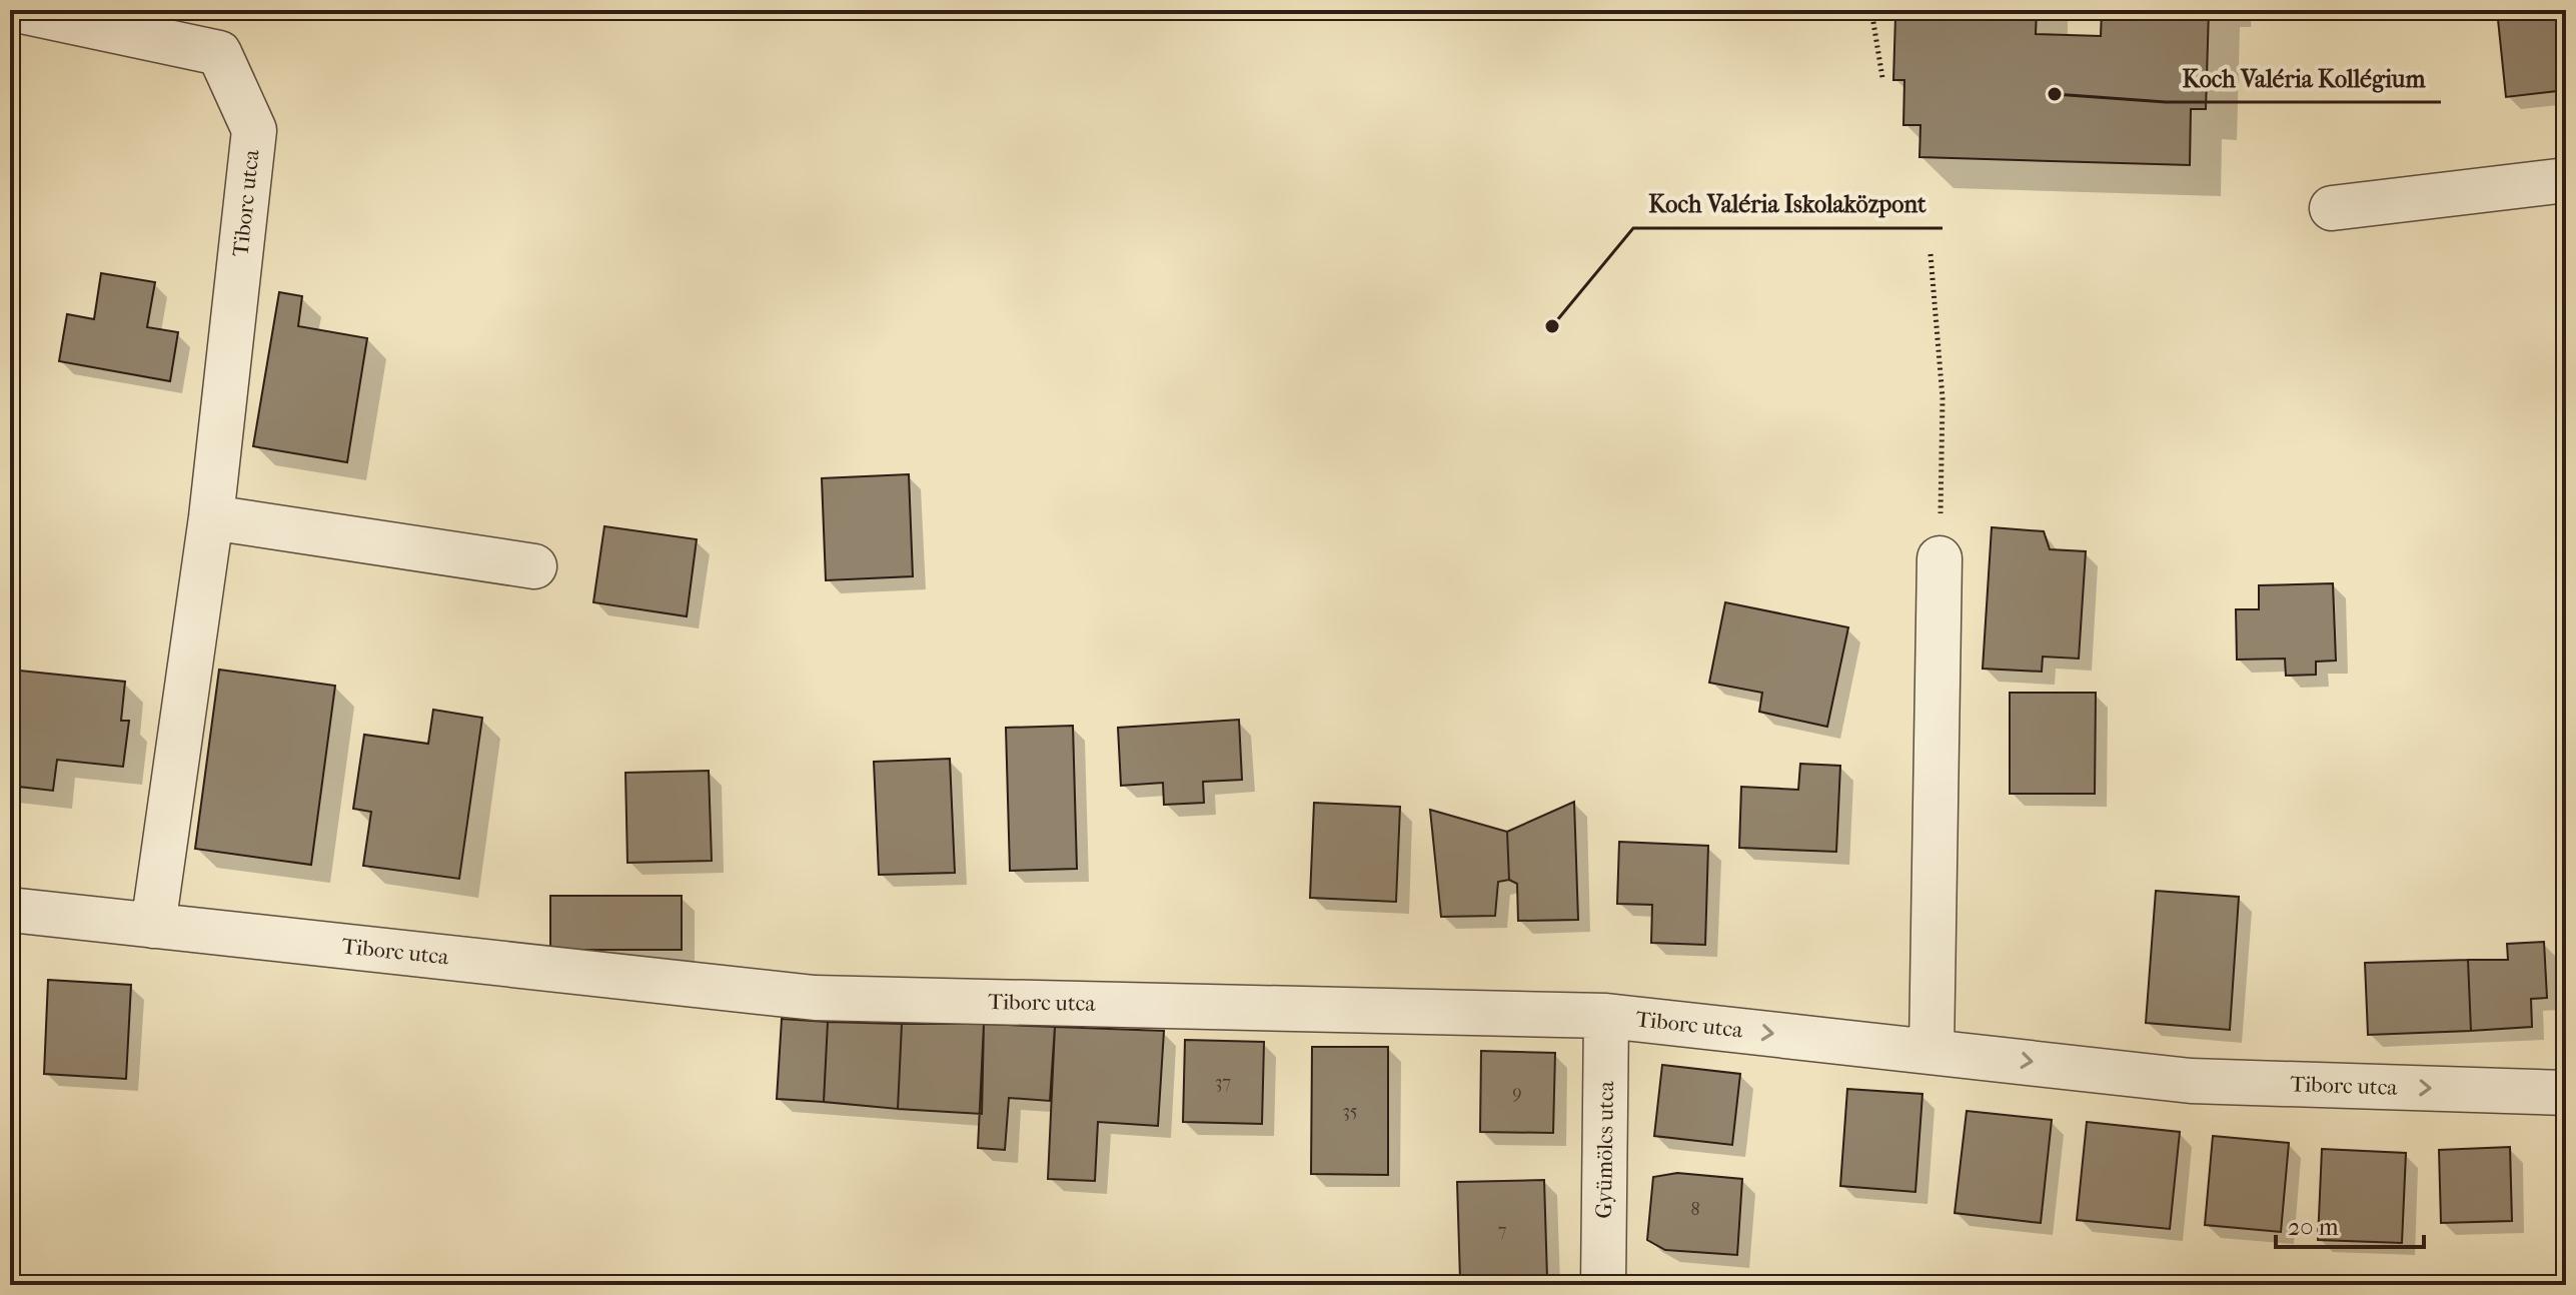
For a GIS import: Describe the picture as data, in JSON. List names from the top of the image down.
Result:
{
  "streets": {
    "street": ["Tiborc utca", "Gyümölcs utca"]
  },
  "crossings": [
    ["Tiborc utca", "Gyümölcs utca"]
  ],
  "places": ["Koch Valéria Kollégium", "Koch Valéria Iskolaközpont"],
  "house_numbers": [
    "37",
    "9",
    "35",
    "8",
    "7"
  ],
  "scale_bar": "20 m"
}
